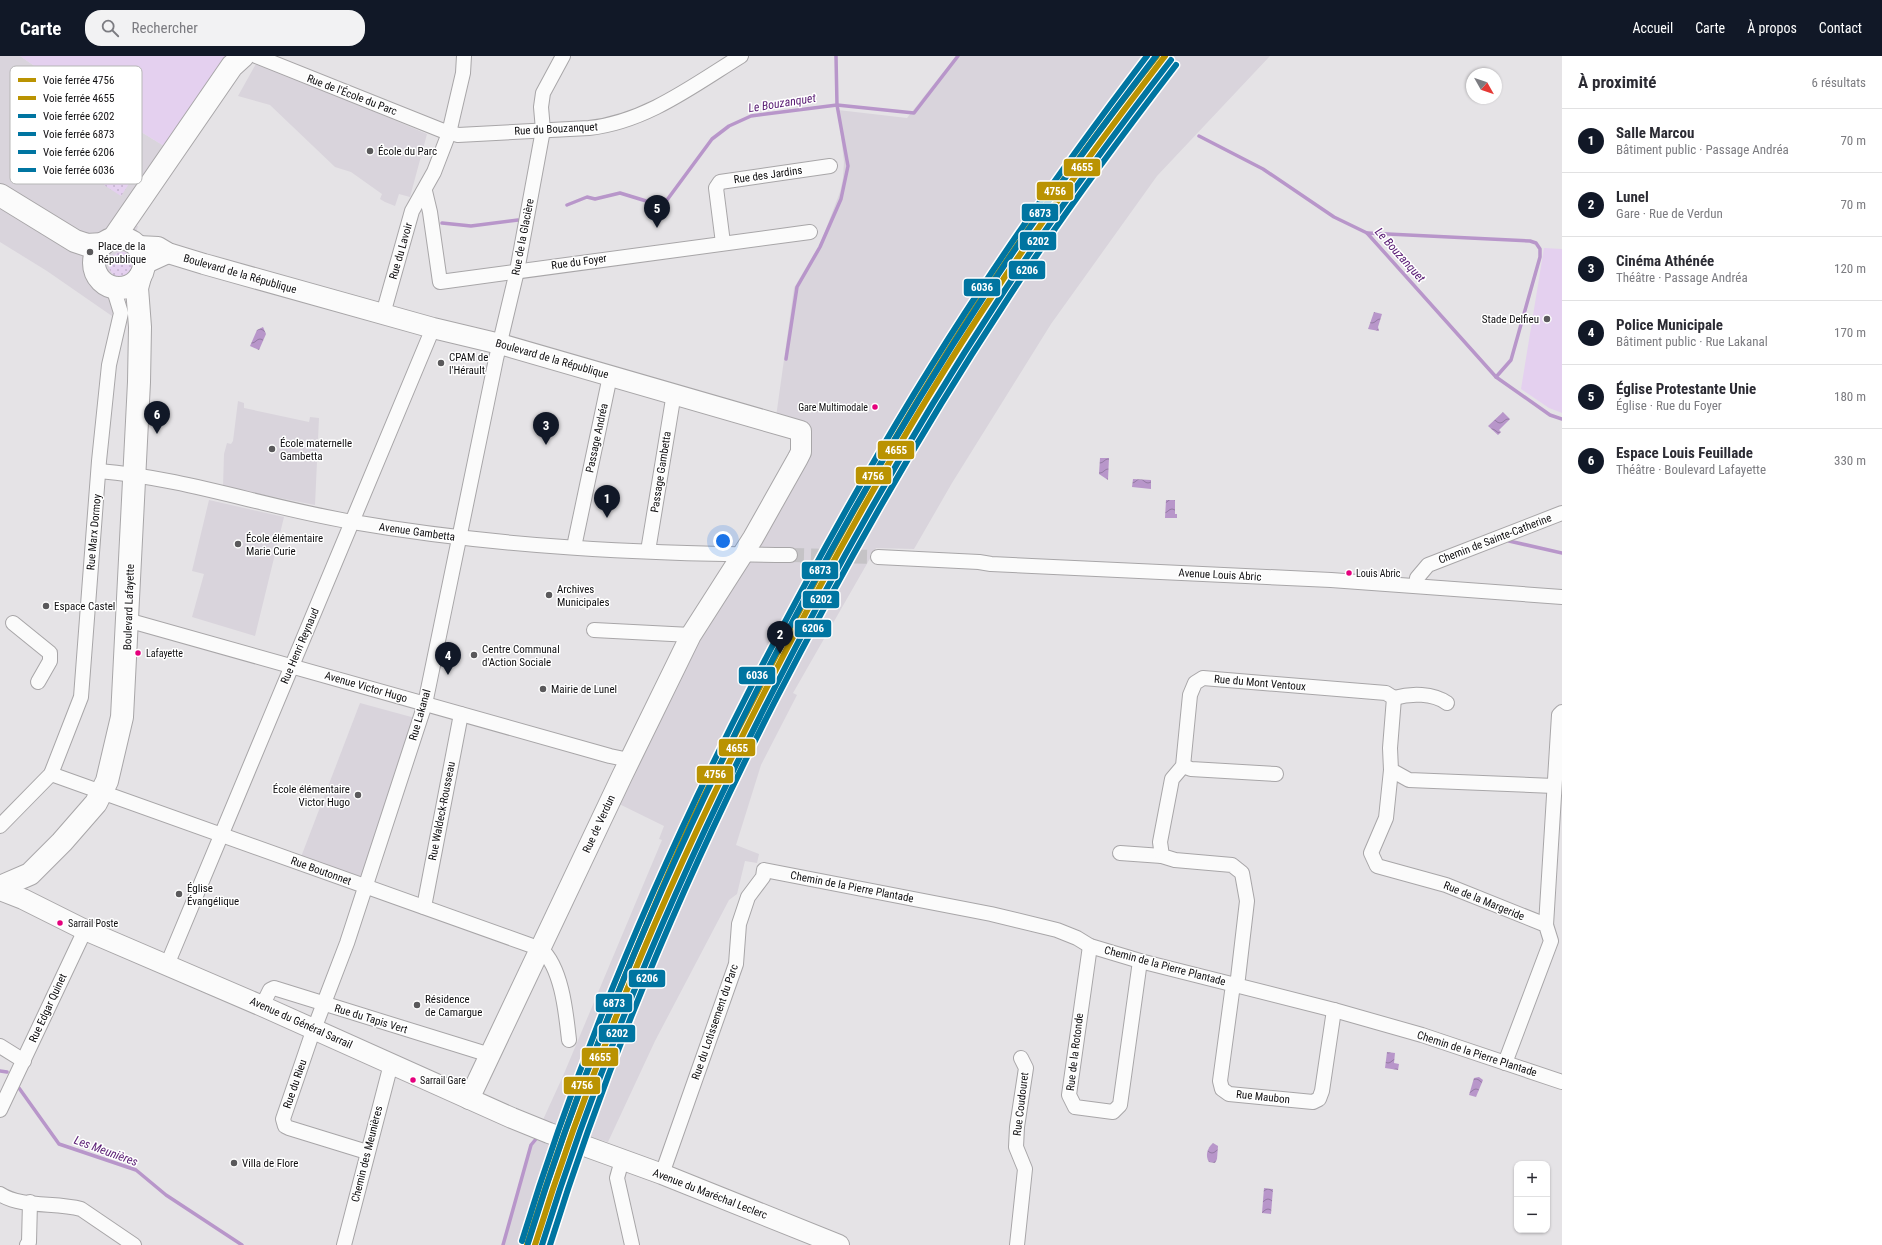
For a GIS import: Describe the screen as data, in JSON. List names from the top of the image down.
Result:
{
  "streets": {
    "main road": [
      "Boulevard de la République",
      "Boulevard Lafayette",
      "Rue de Verdun",
      "Avenue du Général Sarrail",
      "Avenue du Maréchal Leclerc"
    ],
    "street": [
      "Rue de l'École du Parc",
      "Rue du Bouzanquet",
      "Rue des Jardins",
      "Rue de la Glacière",
      "Rue du Lavoir",
      "Rue du Foyer",
      "Passage Andréa",
      "Passage Gambetta",
      "Rue Marx Dormoy",
      "Avenue Gambetta",
      "Chemin de Sainte-Catherine",
      "Avenue Louis Abric",
      "Rue Henri Reynaud",
      "Rue du Mont Ventoux",
      "Avenue Victor Hugo",
      "Rue Lakanal",
      "Rue Waldeck-Rousseau",
      "Rue Boutonnet",
      "Chemin de la Pierre Plantade",
      "Rue de la Margeride",
      "Rue Edgar Quinet",
      "Rue du Tapis Vert",
      "Rue du Lotissement du Parc",
      "Rue de la Rotonde",
      "Rue du Rieu",
      "Rue Maubon",
      "Rue Coudouret",
      "Chemin des Meunières"
    ]
  },
  "crossings": [
    ["Rue de l'École du Parc", "Rue du Bouzanquet"],
    ["Rue de l'École du Parc", "Rue du Lavoir"],
    ["Rue du Bouzanquet", "Rue de la Glacière"],
    ["Rue du Bouzanquet", "Rue du Lavoir"],
    ["Rue des Jardins", "Rue du Foyer"],
    ["Rue de la Glacière", "Rue du Foyer"],
    ["Rue de la Glacière", "Boulevard de la République"],
    ["Rue de la Glacière", "Rue Lakanal"],
    ["Rue du Lavoir", "Rue du Foyer"],
    ["Rue du Lavoir", "Boulevard de la République"],
    ["Boulevard de la République", "Passage Andréa"],
    ["Boulevard de la République", "Passage Gambetta"],
    ["Boulevard de la République", "Avenue Gambetta"],
    ["Boulevard de la République", "Boulevard Lafayette"],
    ["Boulevard de la République", "Rue Henri Reynaud"],
    ["Boulevard de la République", "Rue Lakanal"],
    ["Boulevard de la République", "Rue de Verdun"],
    ["Passage Andréa", "Avenue Gambetta"],
    ["Passage Gambetta", "Avenue Gambetta"],
    ["Rue Marx Dormoy", "Avenue Gambetta"],
    ["Rue Marx Dormoy", "Rue Boutonnet"],
    ["Avenue Gambetta", "Boulevard Lafayette"],
    ["Avenue Gambetta", "Rue Henri Reynaud"],
    ["Avenue Gambetta", "Rue Lakanal"],
    ["Avenue Gambetta", "Rue de Verdun"],
    ["Chemin de Sainte-Catherine", "Avenue Louis Abric"],
    ["Boulevard Lafayette", "Avenue Victor Hugo"],
    ["Boulevard Lafayette", "Rue Boutonnet"],
    ["Boulevard Lafayette", "Avenue du Général Sarrail"],
    ["Rue Henri Reynaud", "Avenue Victor Hugo"],
    ["Rue Henri Reynaud", "Rue Boutonnet"],
    ["Rue Henri Reynaud", "Avenue du Général Sarrail"],
    ["Avenue Victor Hugo", "Rue Lakanal"],
    ["Avenue Victor Hugo", "Rue Waldeck-Rousseau"],
    ["Avenue Victor Hugo", "Rue de Verdun"],
    ["Rue Lakanal", "Rue Boutonnet"],
    ["Rue Lakanal", "Rue du Tapis Vert"],
    ["Rue Lakanal", "Avenue du Général Sarrail"],
    ["Rue Lakanal", "Rue du Rieu"],
    ["Rue Waldeck-Rousseau", "Rue Boutonnet"],
    ["Rue de Verdun", "Rue Boutonnet"],
    ["Rue de Verdun", "Rue du Tapis Vert"],
    ["Rue de Verdun", "Avenue du Général Sarrail"],
    ["Chemin de la Pierre Plantade", "Rue du Lotissement du Parc"],
    ["Chemin de la Pierre Plantade", "Rue de la Rotonde"],
    ["Chemin de la Pierre Plantade", "Rue Maubon"],
    ["Rue Edgar Quinet", "Avenue du Général Sarrail"],
    ["Rue du Tapis Vert", "Avenue du Général Sarrail"],
    ["Rue du Lotissement du Parc", "Avenue du Maréchal Leclerc"],
    ["Avenue du Général Sarrail", "Rue du Rieu"],
    ["Avenue du Général Sarrail", "Chemin des Meunières"],
    ["Avenue du Général Sarrail", "Avenue du Maréchal Leclerc"],
    ["Rue du Rieu", "Chemin des Meunières"]
  ],
  "water": ["Le Bouzanquet", "Les Meunières"],
  "places": [
    "École du Parc",
    "Place de la République",
    "Stade Delfieu",
    "CPAM de l'Hérault",
    "Gare Multimodale",
    "École maternelle Gambetta",
    "École élémentaire Marie Curie",
    "Louis Abric",
    "Archives Municipales",
    "Espace Castel",
    "Lafayette",
    "Centre Communal d'Action Sociale",
    "Mairie de Lunel",
    "École élémentaire Victor Hugo",
    "Église Évangélique",
    "Sarrail Poste",
    "Résidence de Camargue",
    "Sarrail Gare",
    "Villa de Flore"
  ],
  "lines": [
    "rail line 4756",
    "rail line 4655",
    "rail line 6873",
    "rail line 6036",
    "rail line 6202",
    "rail line 6206"
  ],
  "legend": [
    "Voie ferrée 4756",
    "Voie ferrée 4655",
    "Voie ferrée 6202",
    "Voie ferrée 6873",
    "Voie ferrée 6206",
    "Voie ferrée 6036"
  ],
  "north": "bottom right",
  "page": {
    "header": "Carte",
    "search": "Rechercher",
    "nav": [
      "Accueil",
      "Carte",
      "À propos",
      "Contact"
    ],
    "heading": ["À proximité", "6 résultats"],
    "list": [
      {
        "mark": "1",
        "name": "Salle Marcou",
        "note": "Bâtiment public · Passage Andréa",
        "value": "70 m"
      },
      {
        "mark": "2",
        "name": "Lunel",
        "note": "Gare · Rue de Verdun",
        "value": "70 m"
      },
      {
        "mark": "3",
        "name": "Cinéma Athénée",
        "note": "Théâtre · Passage Andréa",
        "value": "120 m"
      },
      {
        "mark": "4",
        "name": "Police Municipale",
        "note": "Bâtiment public · Rue Lakanal",
        "value": "170 m"
      },
      {
        "mark": "5",
        "name": "Église Protestante Unie",
        "note": "Église · Rue du Foyer",
        "value": "180 m"
      },
      {
        "mark": "6",
        "name": "Espace Louis Feuillade",
        "note": "Théâtre · Boulevard Lafayette",
        "value": "330 m"
      }
    ],
    "pins": [
      "5",
      "6",
      "3",
      "1",
      "2",
      "4"
    ],
    "map_buttons": ["+", "−"]
  }
}
